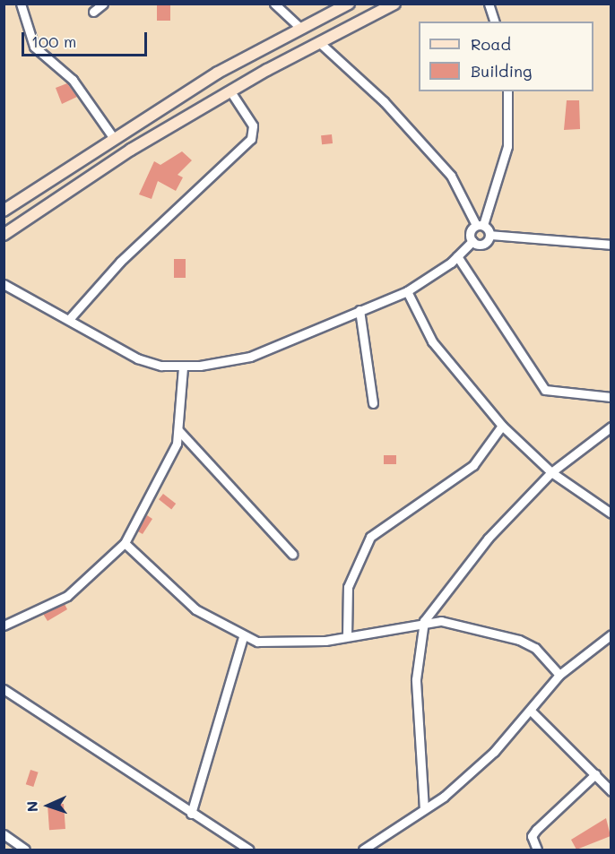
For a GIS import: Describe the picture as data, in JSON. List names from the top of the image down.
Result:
{
  "legend": ["Road", "Building"],
  "scale_bar": "100 m",
  "north": "left"
}
